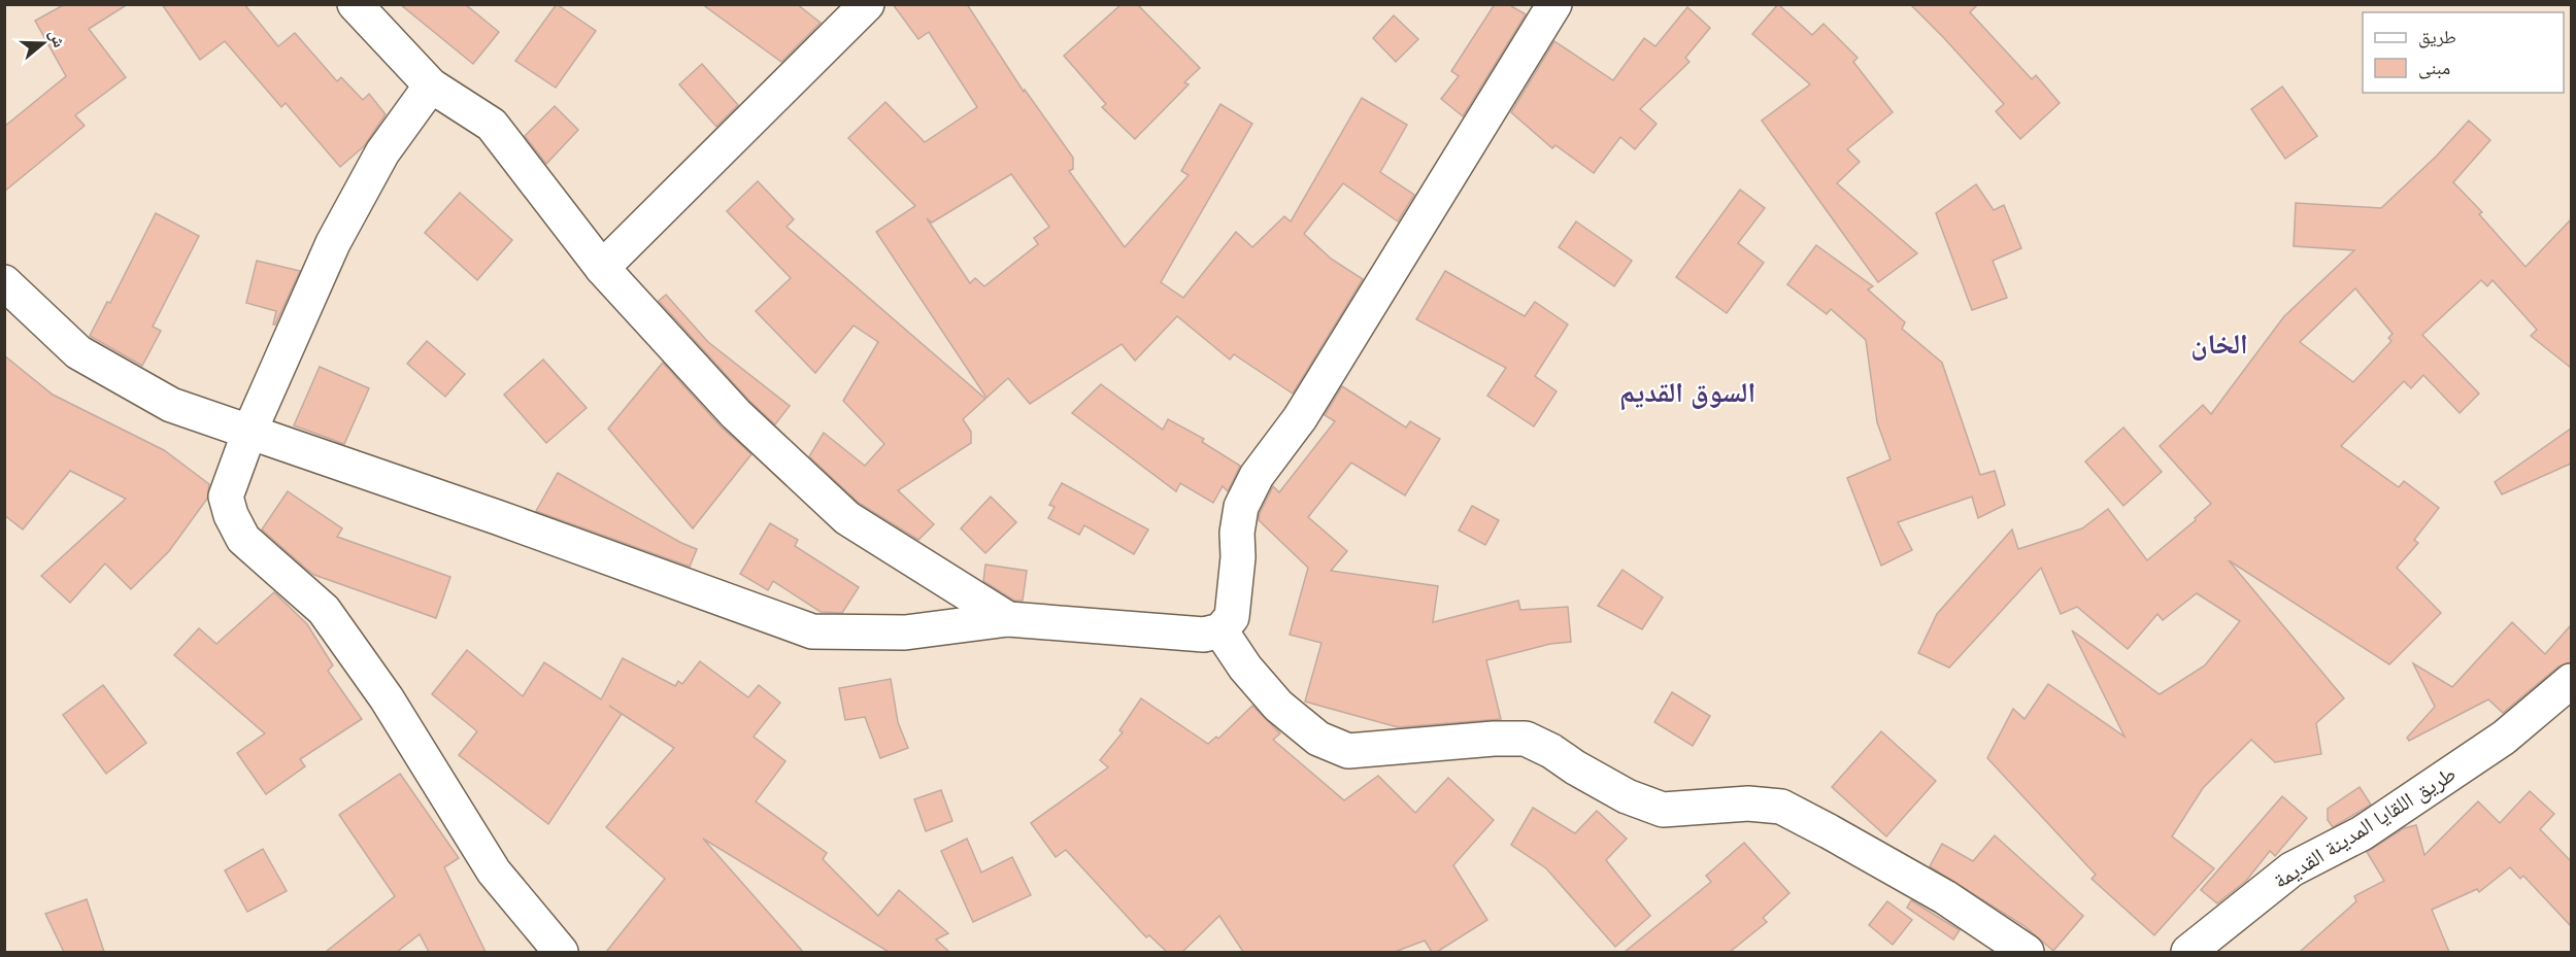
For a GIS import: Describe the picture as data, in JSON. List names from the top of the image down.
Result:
{
  "streets": {
    "street": ["طريق اللقايا المدينة القديمة"]
  },
  "districts": ["الخان", "السوق القديم"],
  "legend": ["طريق", "مبنى"],
  "north": "right"
}
